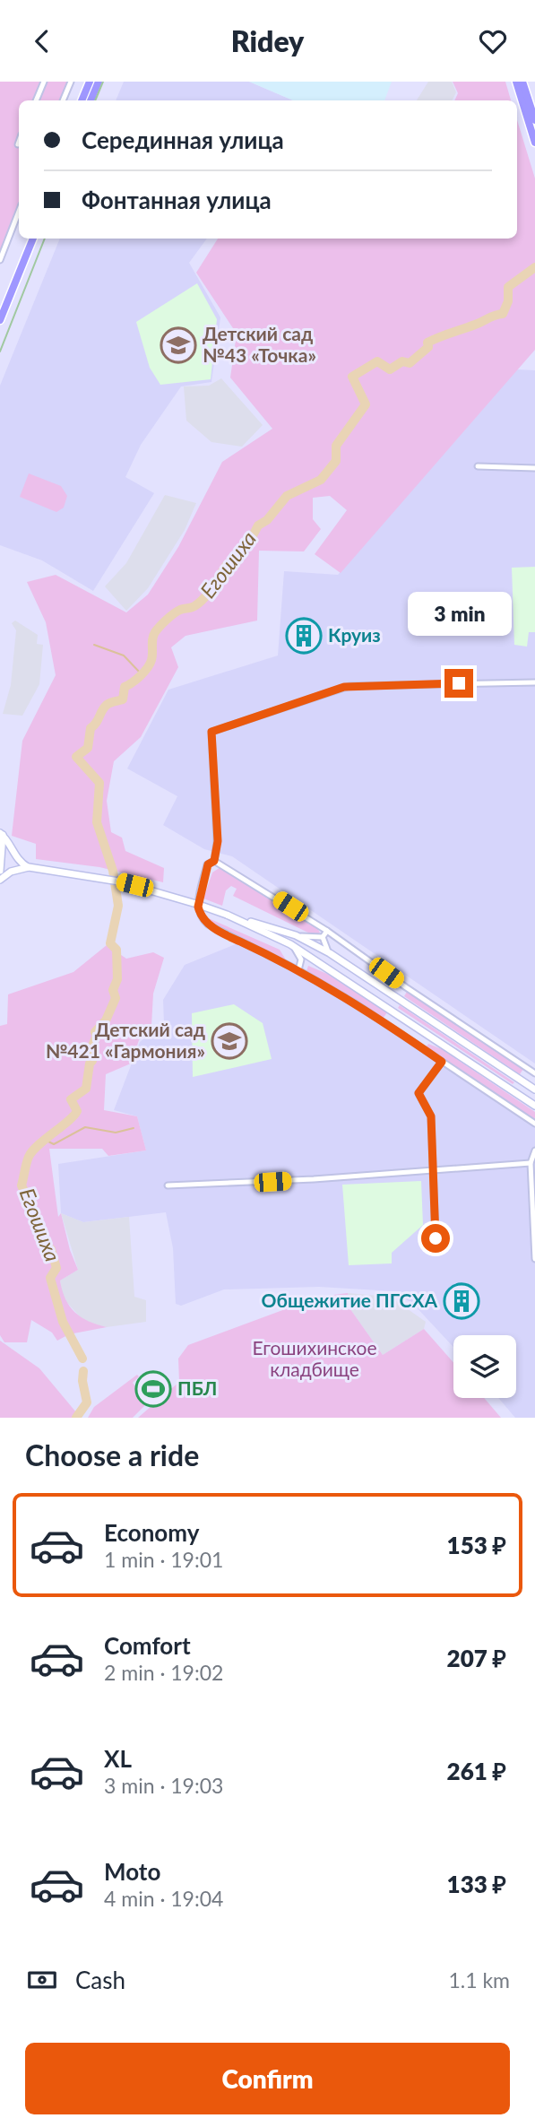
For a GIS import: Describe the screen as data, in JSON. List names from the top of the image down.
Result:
{
  "water": ["Егошиха"],
  "parks": ["Егошихинское кладбище"],
  "places": {
    "school or university": ["Детский сад №43 «Точка»", "Детский сад №421 «Гармония»"],
    "building": ["Круиз", "Общежитие ПГСХА"],
    "sports": ["ПБЛ"]
  },
  "page": {
    "header": "Ridey",
    "banner": ["Серединная улица", "Фонтанная улица"],
    "bubble": "3 min",
    "heading": "Choose a ride",
    "list": [
      {
        "name": "Economy",
        "note": "1 min · 19:01",
        "value": "153 ₽"
      },
      {
        "name": "Comfort",
        "note": "2 min · 19:02",
        "value": "207 ₽"
      },
      {
        "name": "XL",
        "note": "3 min · 19:03",
        "value": "261 ₽"
      },
      {
        "name": "Moto",
        "note": "4 min · 19:04",
        "value": "133 ₽"
      }
    ],
    "pay": ["Cash", "1.1 km"],
    "buttons": "Confirm"
  }
}
